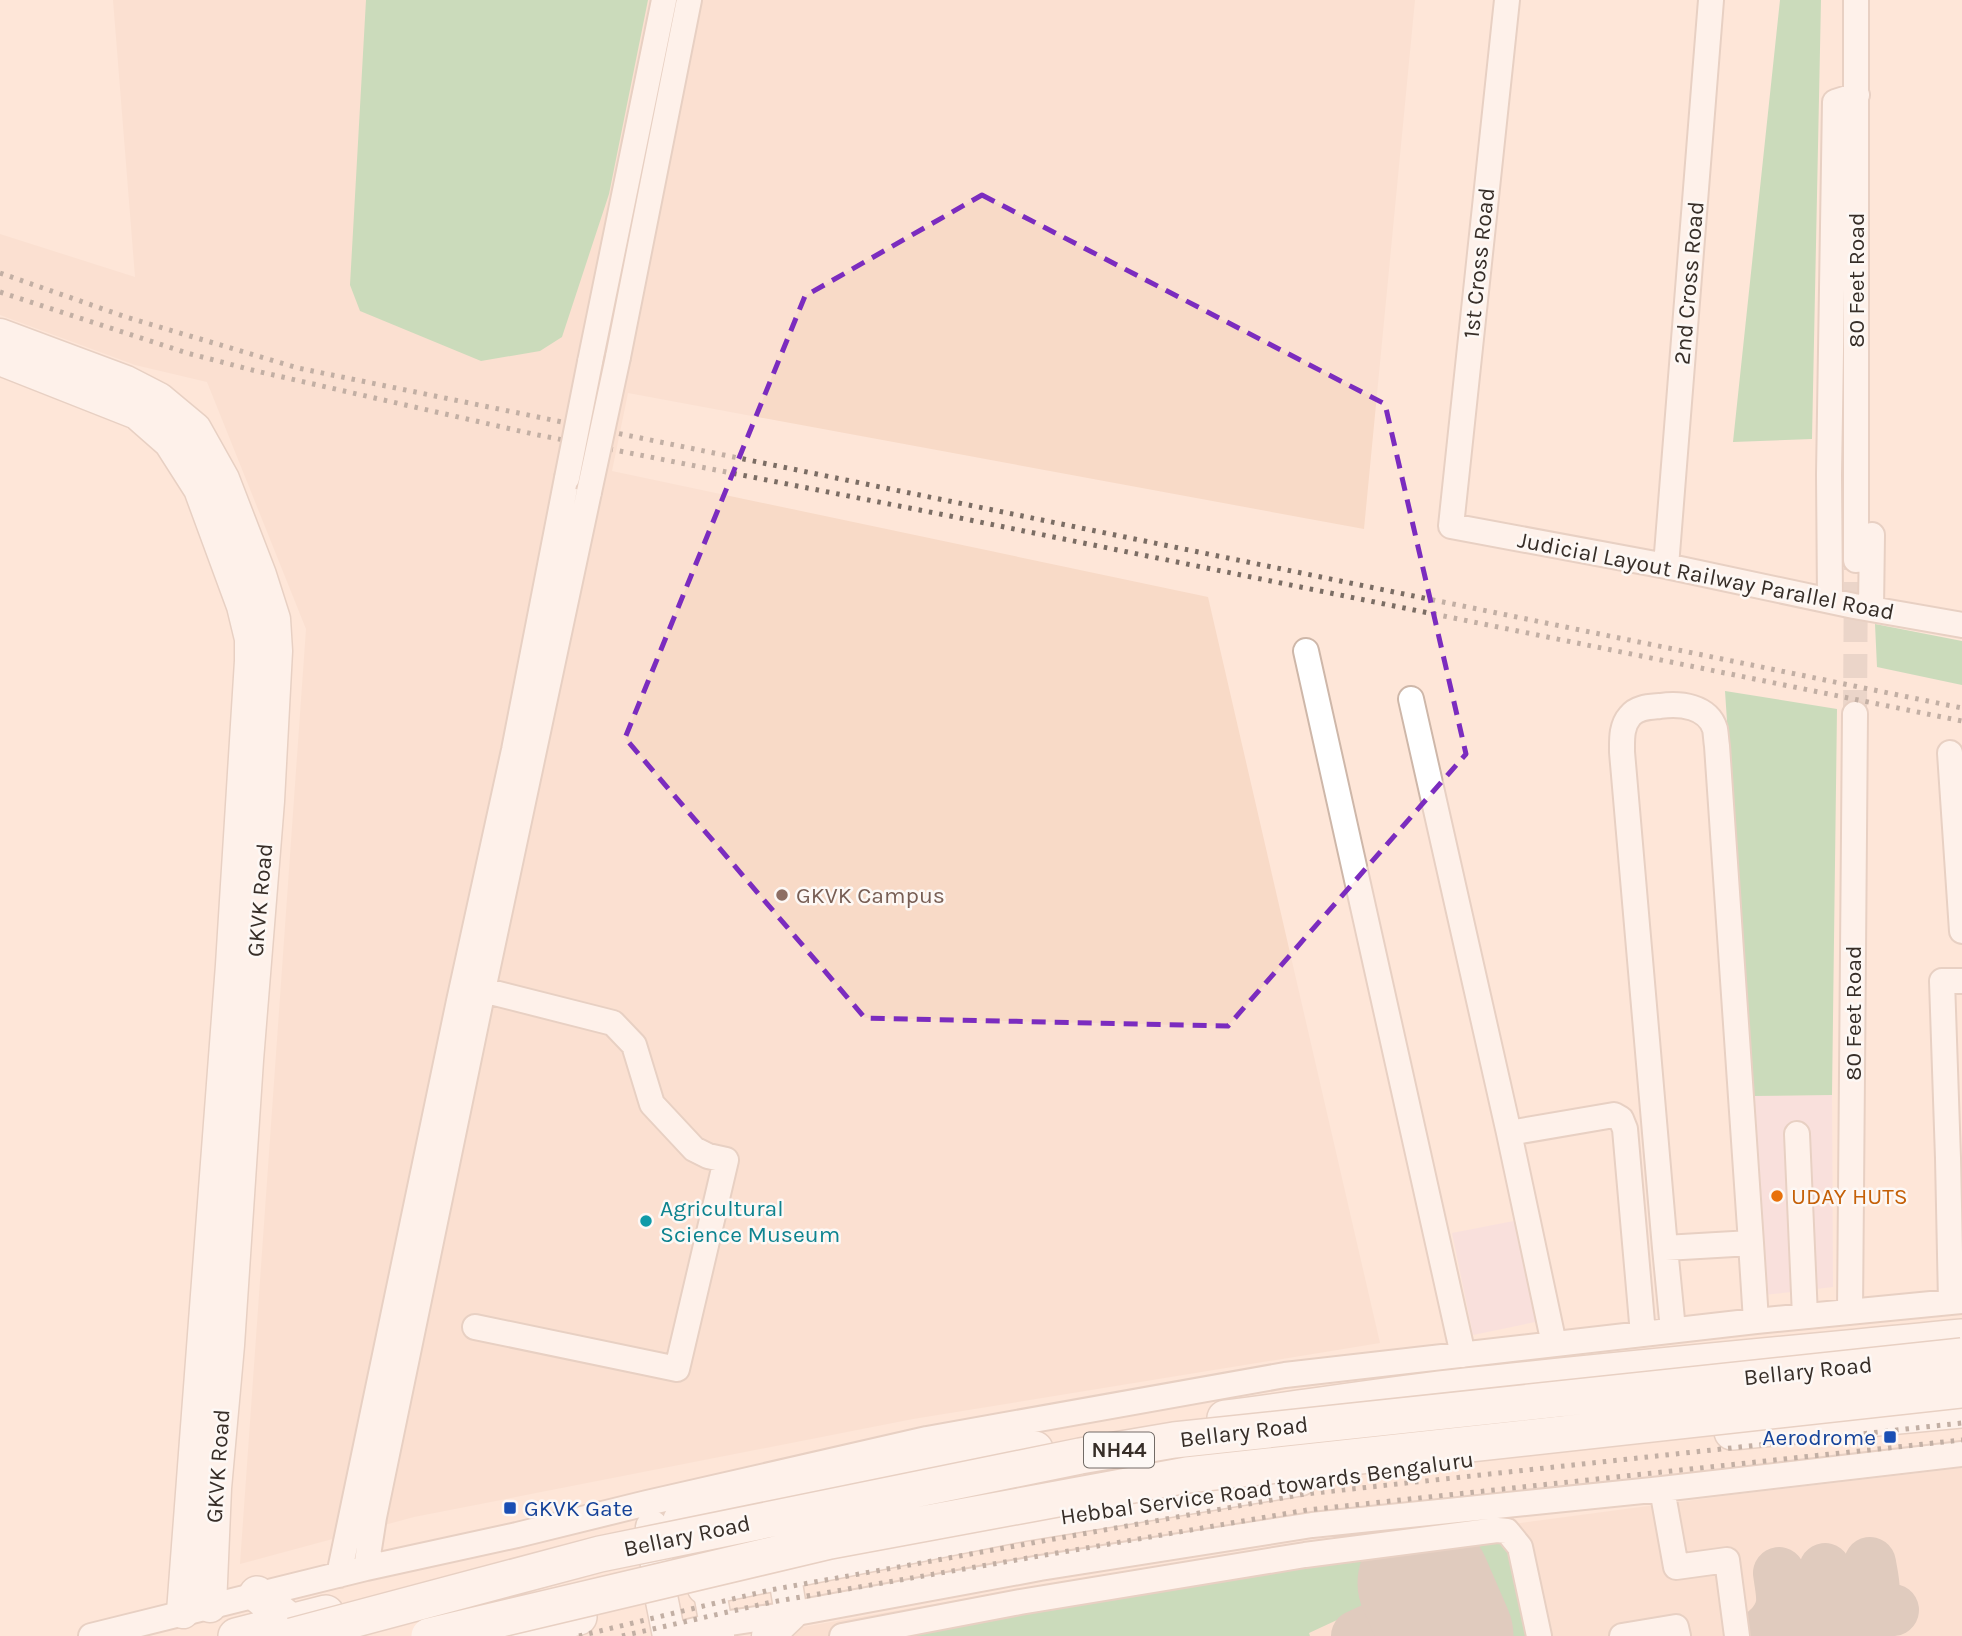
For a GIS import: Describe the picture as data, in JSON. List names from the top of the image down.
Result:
{
  "streets": {
    "highway": ["Bellary Road", "NH44", "Hebbal Service Road towards Bengaluru"],
    "main road": ["GKVK Road"],
    "street": [
      "1st Cross Road",
      "80 Feet Road",
      "2nd Cross Road",
      "Judicial Layout Railway Parallel Road"
    ]
  },
  "crossings": [
    ["1st Cross Road", "Judicial Layout Railway Parallel Road"],
    ["2nd Cross Road", "Judicial Layout Railway Parallel Road"]
  ],
  "places": {
    "other": ["GKVK Campus", "UDAY HUTS", "Agricultural Science Museum"],
    "transit": ["Aerodrome", "GKVK Gate"]
  }
}
